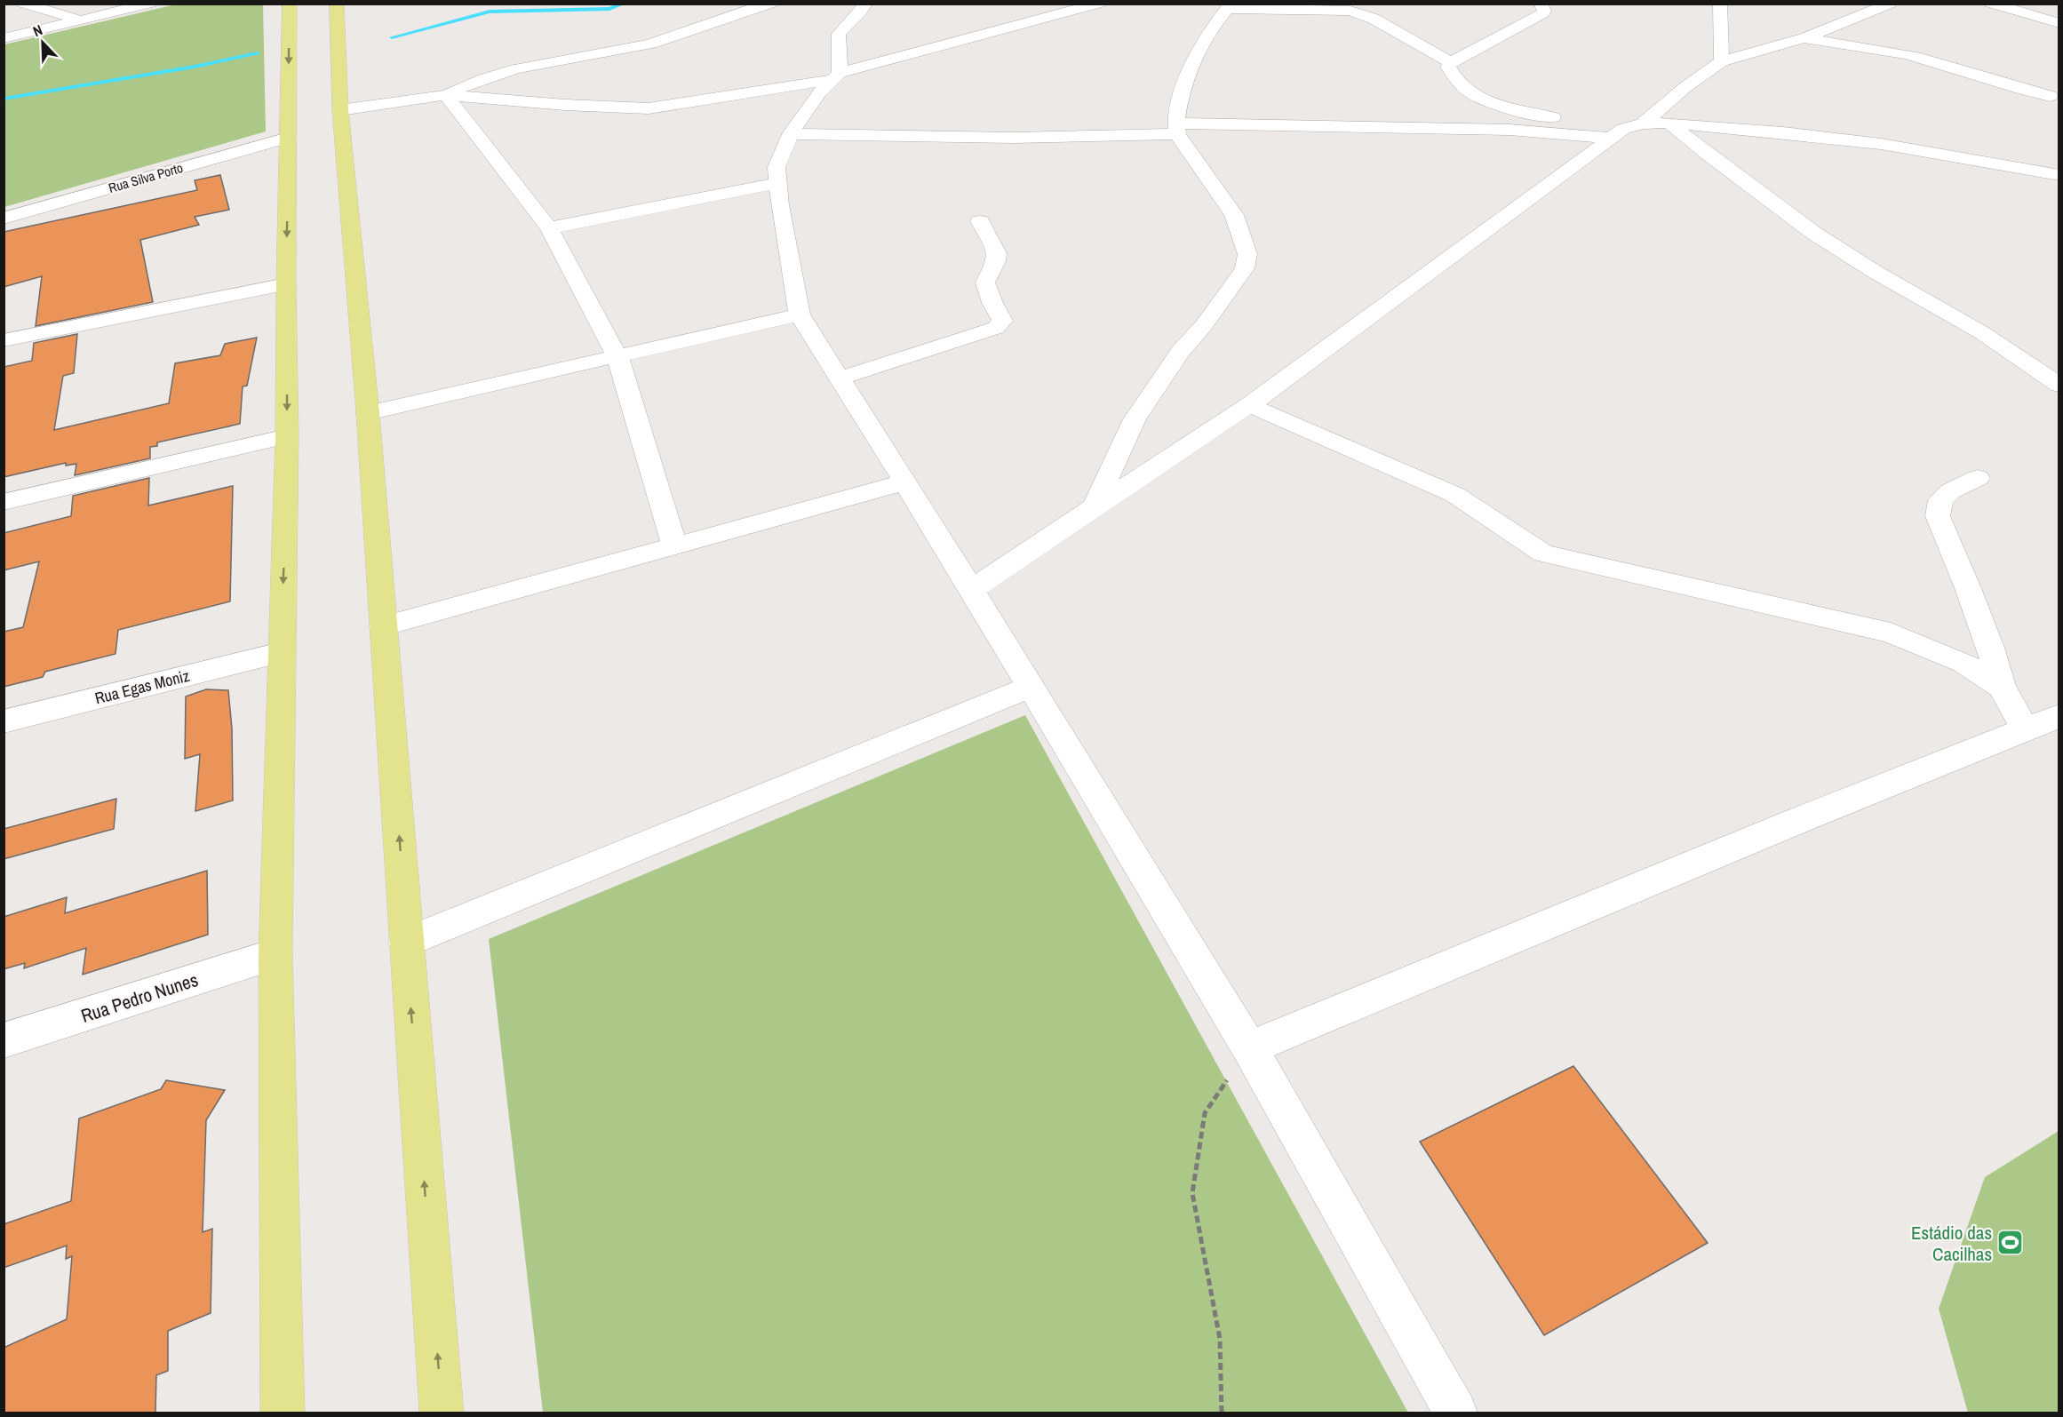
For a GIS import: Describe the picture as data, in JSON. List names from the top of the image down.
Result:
{
  "streets": {
    "street": ["Rua Silva Porto", "Rua Egas Moniz", "Rua Pedro Nunes"]
  },
  "places": {
    "sports": ["Estádio das Cacilhas"]
  },
  "north": "top left"
}
